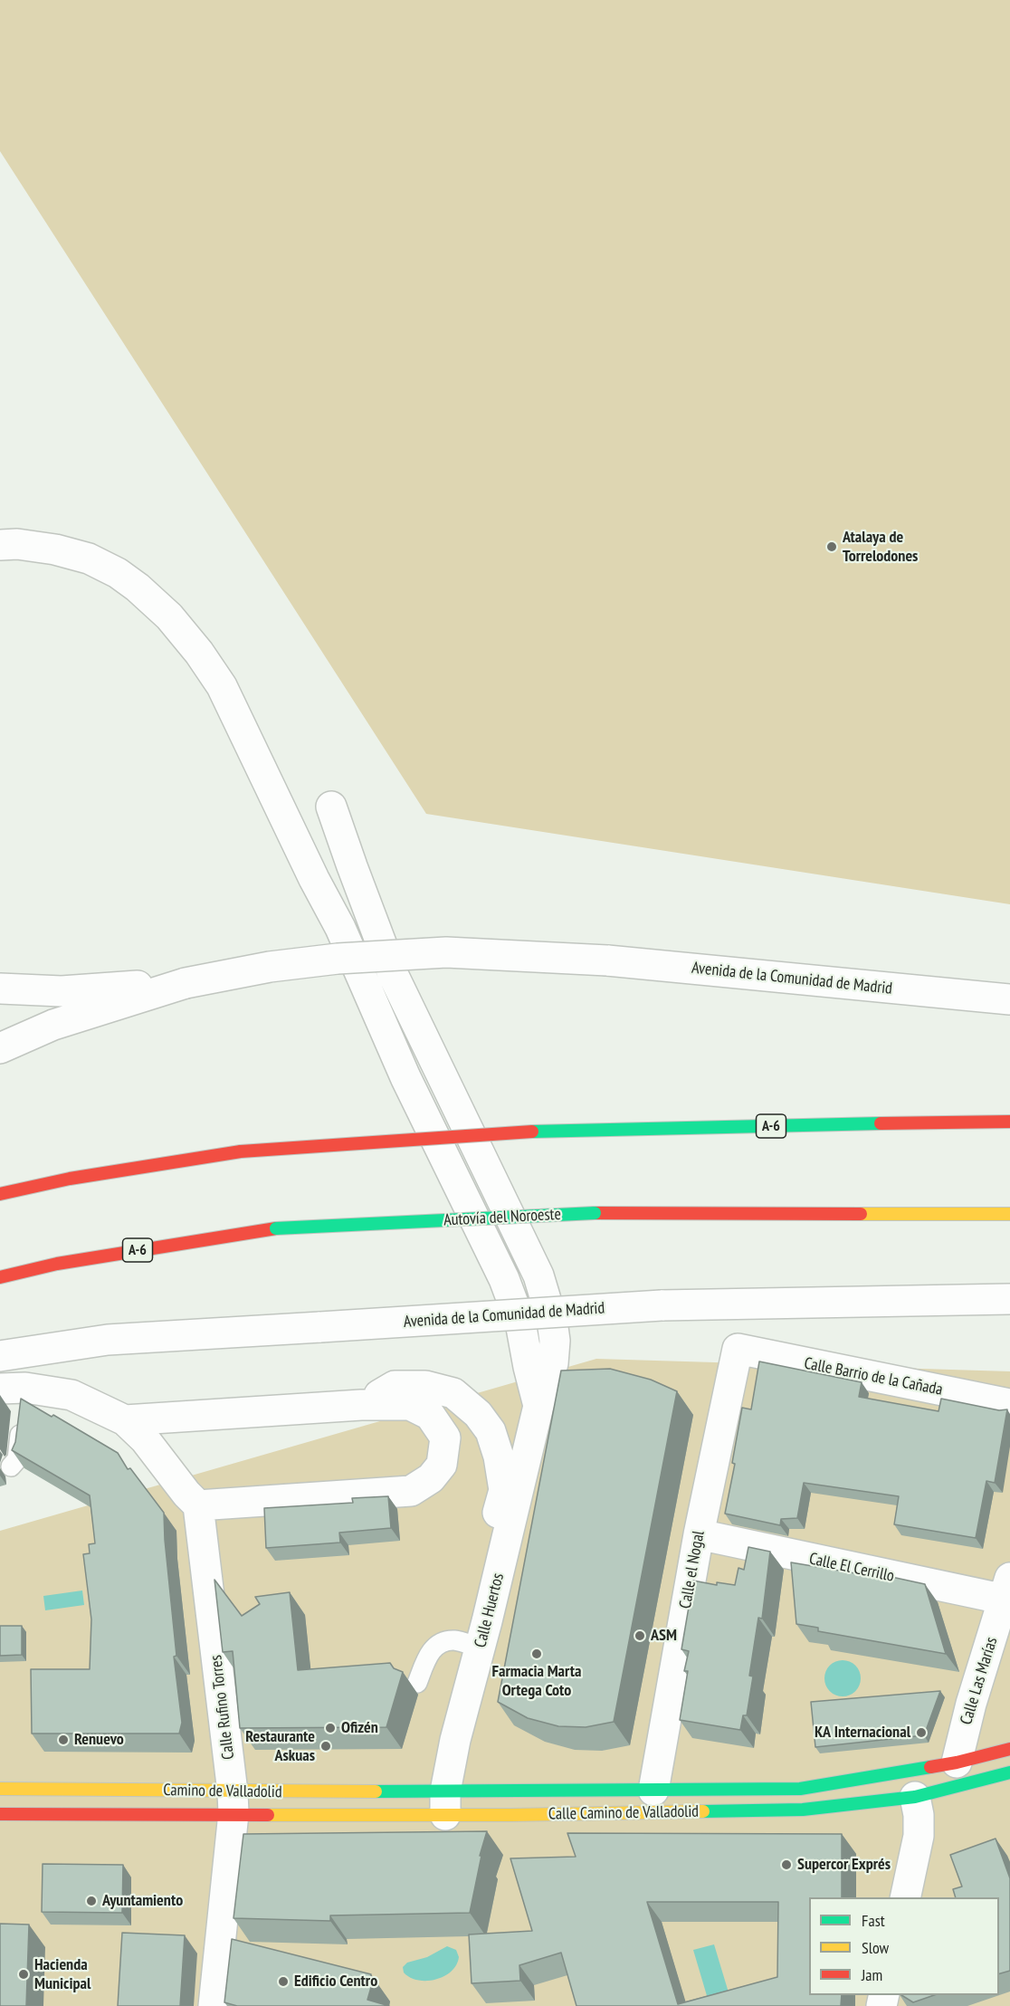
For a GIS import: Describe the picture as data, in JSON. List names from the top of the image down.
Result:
{
  "streets": {
    "main road": [
      "A-6",
      "Autovía del Noroeste",
      "Camino de Valladolid",
      "Calle Camino de Valladolid"
    ],
    "street": [
      "Avenida de la Comunidad de Madrid",
      "Calle Barrio de la Cañada",
      "Calle El Cerrillo",
      "Calle el Nogal",
      "Calle Huertos",
      "Calle Las Marías",
      "Calle Rufino Torres"
    ]
  },
  "crossings": [
    ["Calle Barrio de la Cañada", "Calle el Nogal"],
    ["Calle El Cerrillo", "Calle el Nogal"],
    ["Calle El Cerrillo", "Calle Las Marías"],
    ["Calle el Nogal", "Calle Camino de Valladolid"],
    ["Calle Huertos", "Camino de Valladolid"],
    ["Calle Huertos", "Calle Camino de Valladolid"],
    ["Calle Las Marías", "Calle Camino de Valladolid"],
    ["Calle Rufino Torres", "Camino de Valladolid"],
    ["Calle Rufino Torres", "Calle Camino de Valladolid"],
    ["Camino de Valladolid", "Calle Camino de Valladolid"]
  ],
  "places": [
    "Atalaya de Torrelodones",
    "ASM",
    "Farmacia Marta Ortega Coto",
    "Ofizén",
    "KA Internacional",
    "Renuevo",
    "Restaurante Askuas",
    "Supercor Exprés",
    "Ayuntamiento",
    "Hacienda Municipal",
    "Edificio Centro"
  ],
  "legend": ["Fast", "Slow", "Jam"]
}
